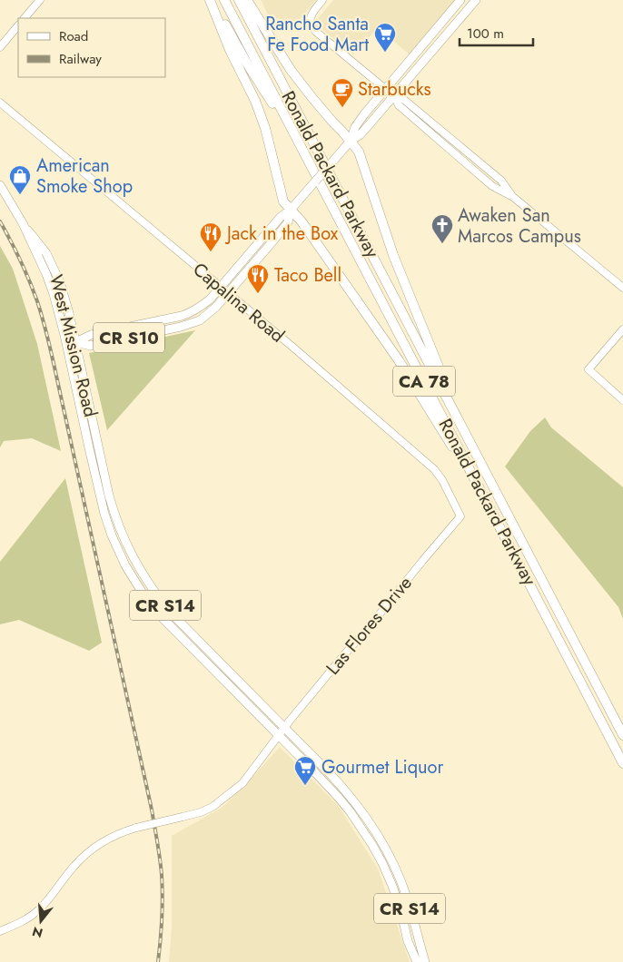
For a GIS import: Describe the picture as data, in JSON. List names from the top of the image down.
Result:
{
  "streets": {
    "highway": ["Ronald Packard Parkway", "CA 78"],
    "main road": ["CR S10", "West Mission Road", "CR S14"],
    "street": ["Capalina Road", "Las Flores Drive"]
  },
  "crossings": [
    ["Capalina Road", "CR S10"],
    ["Capalina Road", "Las Flores Drive"],
    ["CR S10", "West Mission Road"],
    ["West Mission Road", "CR S14"],
    ["West Mission Road", "Las Flores Drive"],
    ["CR S14", "Las Flores Drive"]
  ],
  "places": {
    "supermarket": ["Rancho Santa Fe Food Mart", "Gourmet Liquor"],
    "cafe": ["Starbucks"],
    "shop": ["American Smoke Shop"],
    "church": ["Awaken San Marcos Campus"],
    "restaurant": ["Jack in the Box", "Taco Bell"]
  },
  "legend": ["Road", "Railway"],
  "scale_bar": "100 m",
  "north": "bottom"
}
